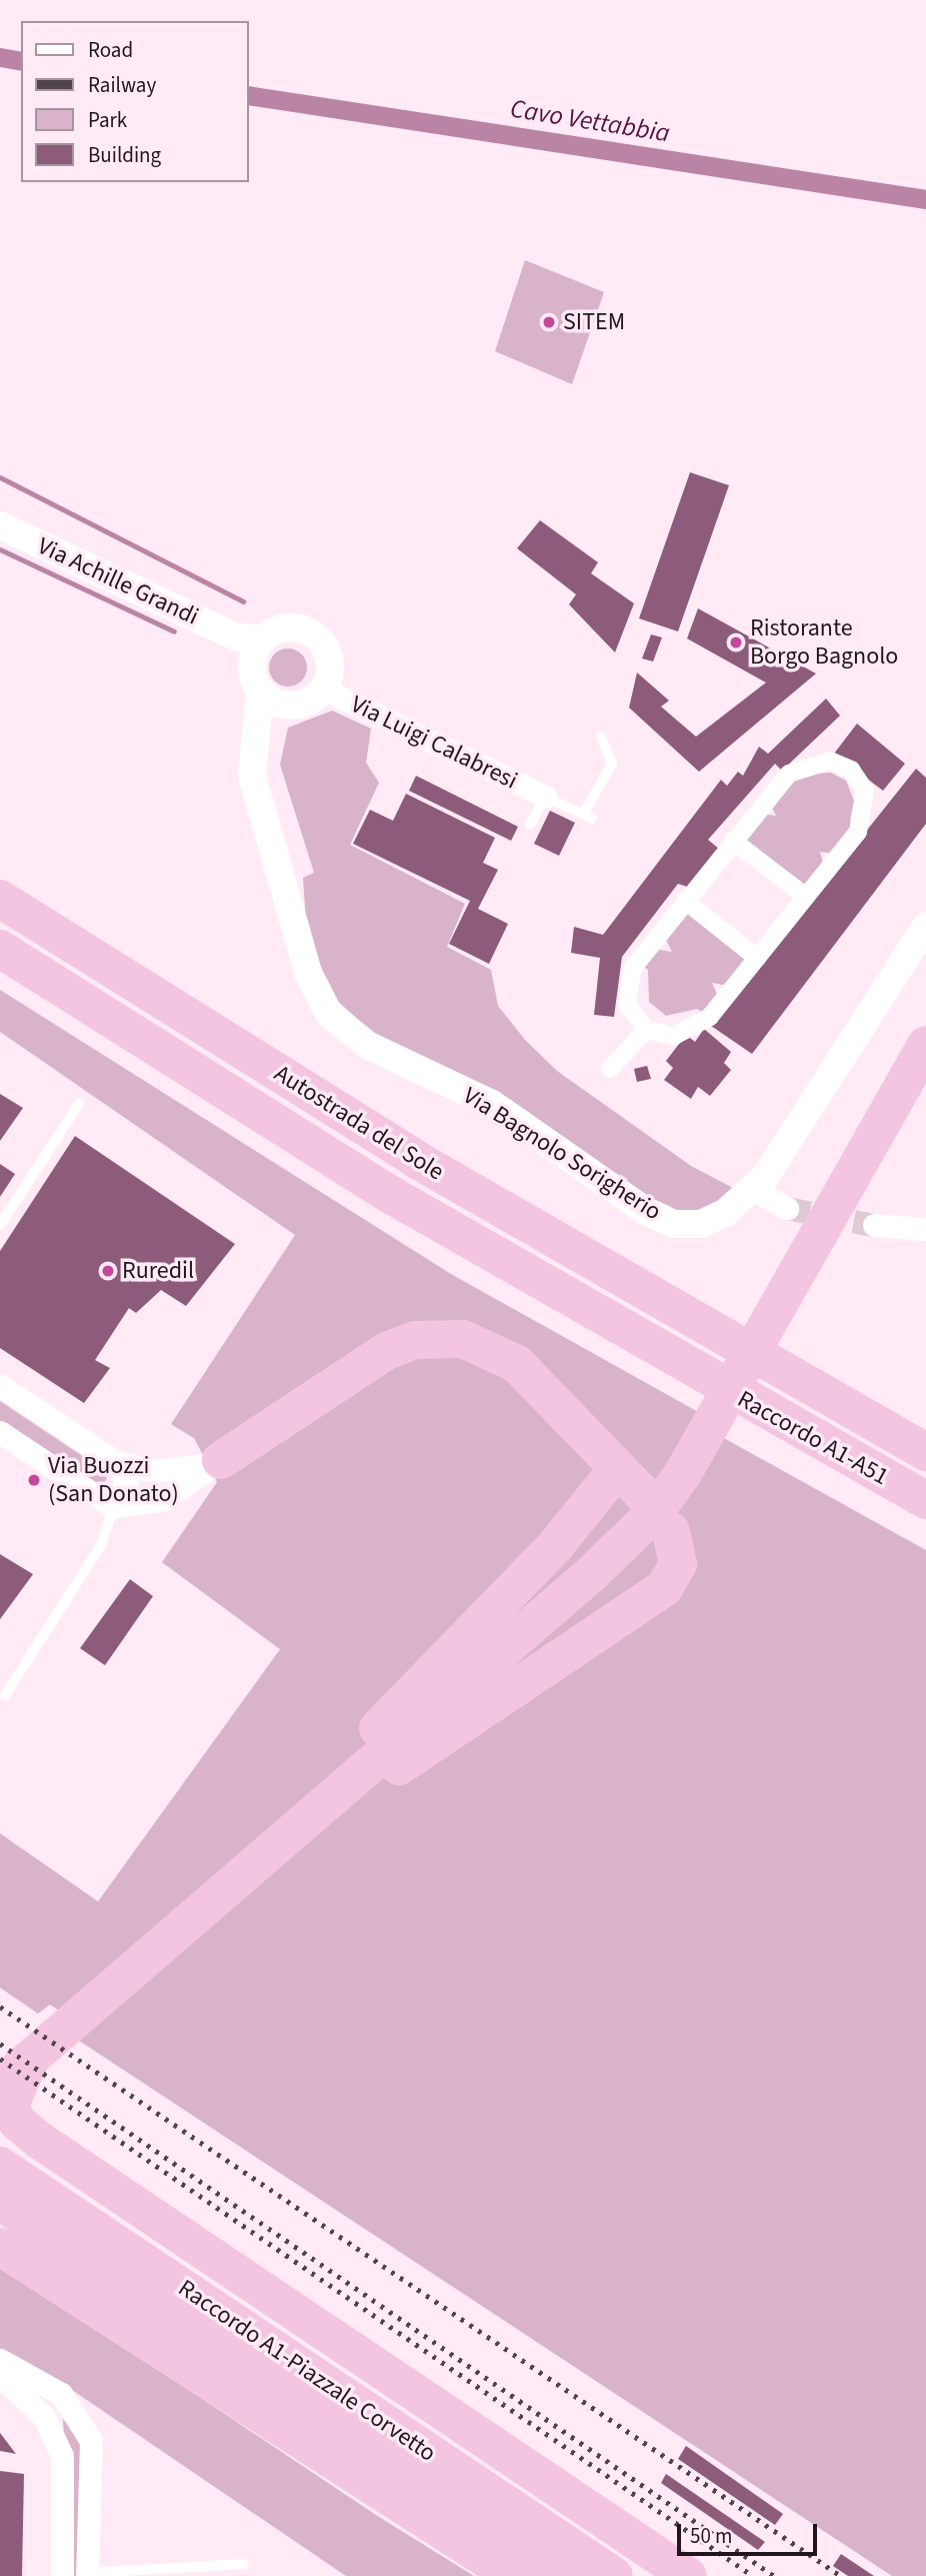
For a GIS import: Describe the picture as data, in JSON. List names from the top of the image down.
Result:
{
  "streets": {
    "highway": ["Autostrada del Sole", "Raccordo A1-A51", "Raccordo A1-Piazzale Corvetto"],
    "street": ["Via Achille Grandi", "Via Luigi Calabresi", "Via Bagnolo Sorigherio"]
  },
  "crossings": [
    ["Via Achille Grandi", "Via Luigi Calabresi"],
    ["Via Achille Grandi", "Via Bagnolo Sorigherio"],
    ["Via Luigi Calabresi", "Via Bagnolo Sorigherio"],
    ["Autostrada del Sole", "Raccordo A1-A51"]
  ],
  "water": ["Cavo Vettabbia"],
  "places": [
    "SITEM",
    "Ristorante Borgo Bagnolo",
    "Ruredil",
    "Via Buozzi (San Donato)"
  ],
  "legend": [
    "Road",
    "Railway",
    "Park",
    "Building"
  ],
  "scale_bar": "50 m"
}
